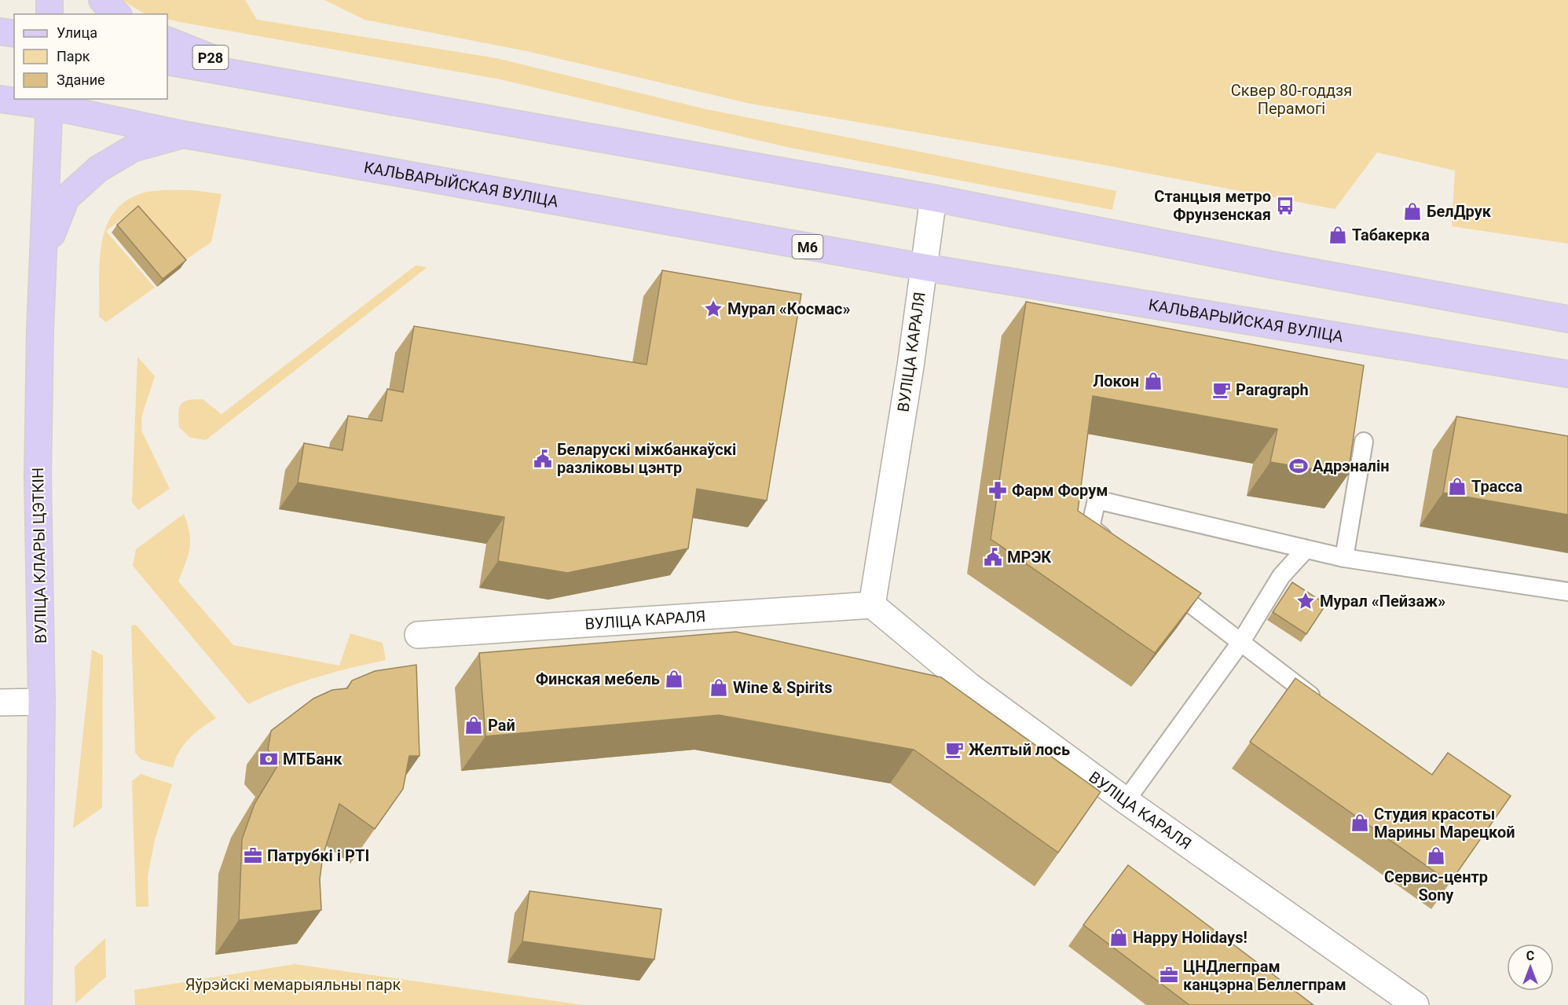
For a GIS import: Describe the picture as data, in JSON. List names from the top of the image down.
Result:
{
  "streets": {
    "main road": [
      "Р28",
      "КАЛЬВАРЫЙСКАЯ ВУЛІЦА",
      "М6",
      "ВУЛІЦА КАРАЛЯ",
      "ВУЛІЦА КЛАРЫ ЦЭТКІН"
    ]
  },
  "crossings": [
    ["КАЛЬВАРЫЙСКАЯ ВУЛІЦА", "ВУЛІЦА КАРАЛЯ"],
    ["КАЛЬВАРЫЙСКАЯ ВУЛІЦА", "ВУЛІЦА КЛАРЫ ЦЭТКІН"]
  ],
  "parks": ["Сквер 80-годдзя Перамогі", "Яўрэйскі мемарыяльны парк"],
  "places": {
    "bus stop": ["Станцыя метро Фрунзенская"],
    "shop": [
      "БелДрук",
      "Табакерка",
      "Локон",
      "Трасса",
      "Финская мебель",
      "Wine & Spirits",
      "Рай",
      "Студия красоты Марины Марецкой",
      "Сервис-центр Sony",
      "Happy Holidays!"
    ],
    "place": ["Мурал «Космас»", "Мурал «Пейзаж»"],
    "cafe": ["Paragraph", "Желтый лось"],
    "public building": ["Беларускі міжбанкаўскі разліковы цэнтр", "МРЭК"],
    "sports": ["Адрэналін"],
    "pharmacy": ["Фарм Форум"],
    "bank": ["МТБанк"],
    "office": ["Патрубкі і РТІ", "ЦНДлегпрам канцэрна Беллегпрам"]
  },
  "legend": ["Улица", "Парк", "Здание"],
  "north": "top"
}
